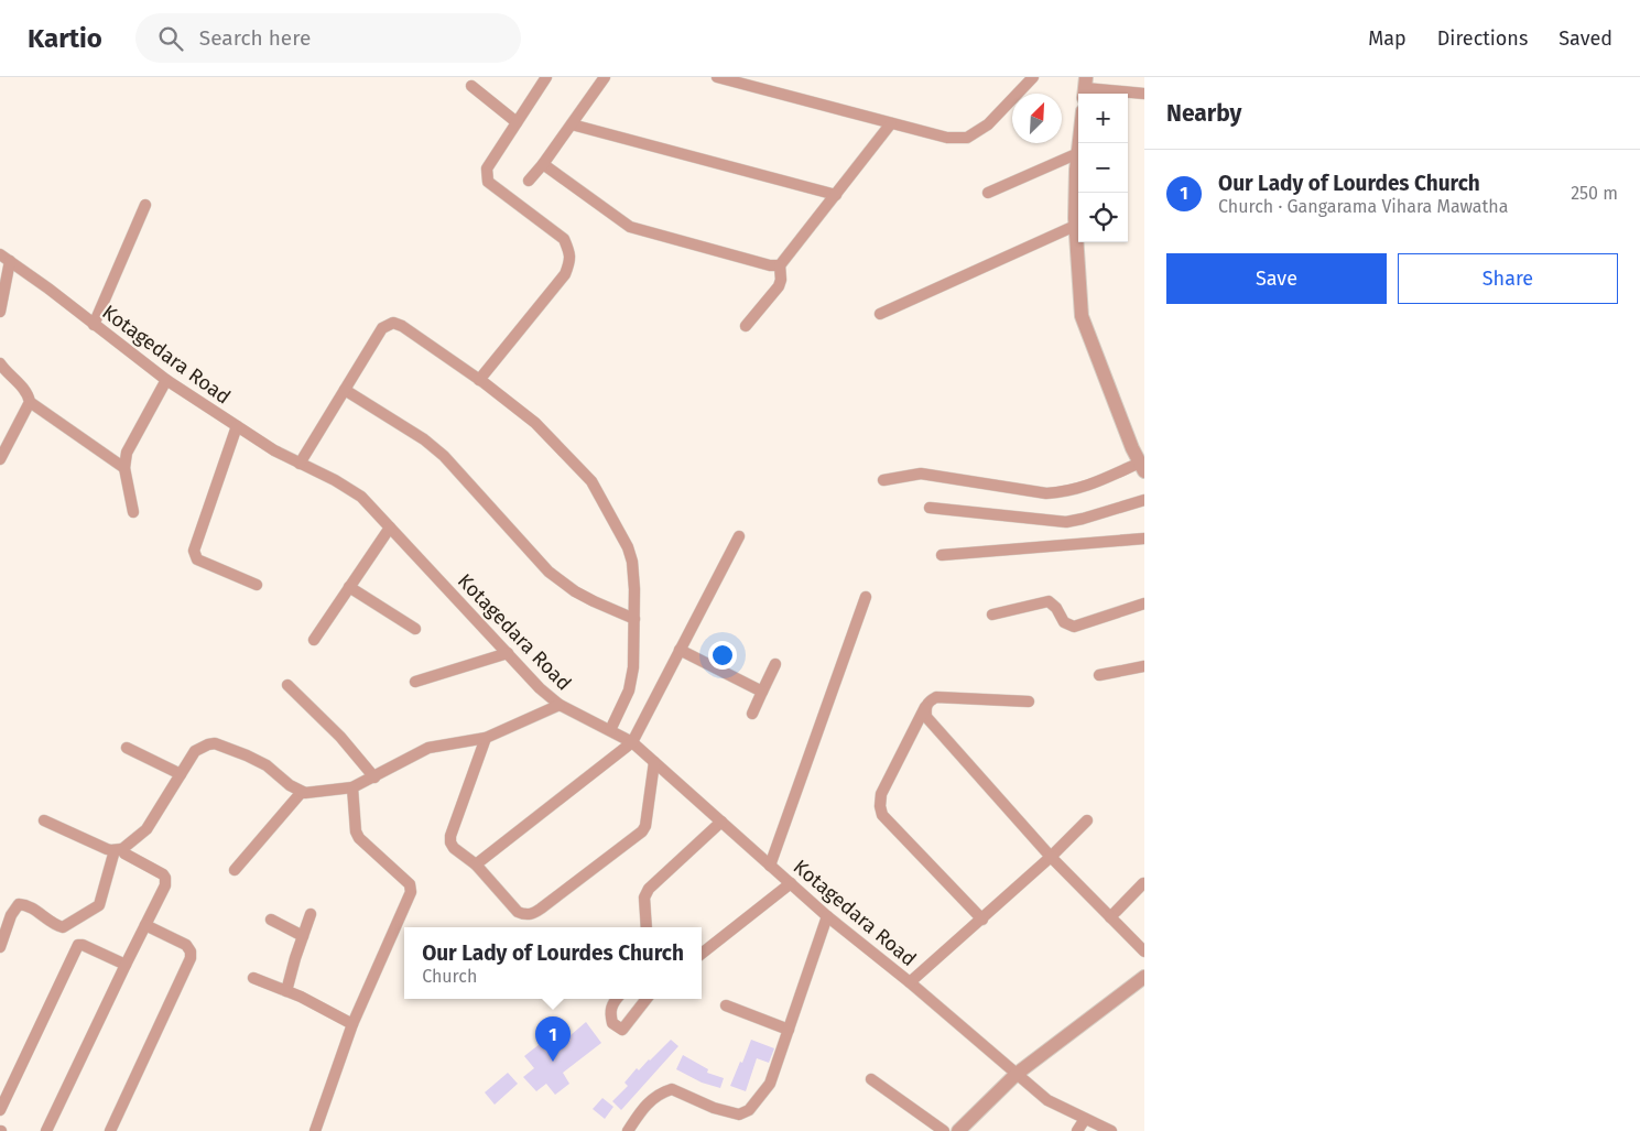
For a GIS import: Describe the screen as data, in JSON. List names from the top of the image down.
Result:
{
  "streets": {
    "street": ["Kotagedara Road"]
  },
  "north": "top right",
  "page": {
    "header": "Kartio",
    "search": "Search here",
    "nav": ["Map", "Directions", "Saved"],
    "heading": "Nearby",
    "map_buttons": ["+", "−"],
    "list": [
      {
        "mark": "1",
        "name": "Our Lady of Lourdes Church",
        "note": "Church · Gangarama Vihara Mawatha",
        "value": "250 m"
      }
    ],
    "buttons": ["Save", "Share"],
    "popup": ["Our Lady of Lourdes Church", "Church"],
    "pins": "1"
  }
}
